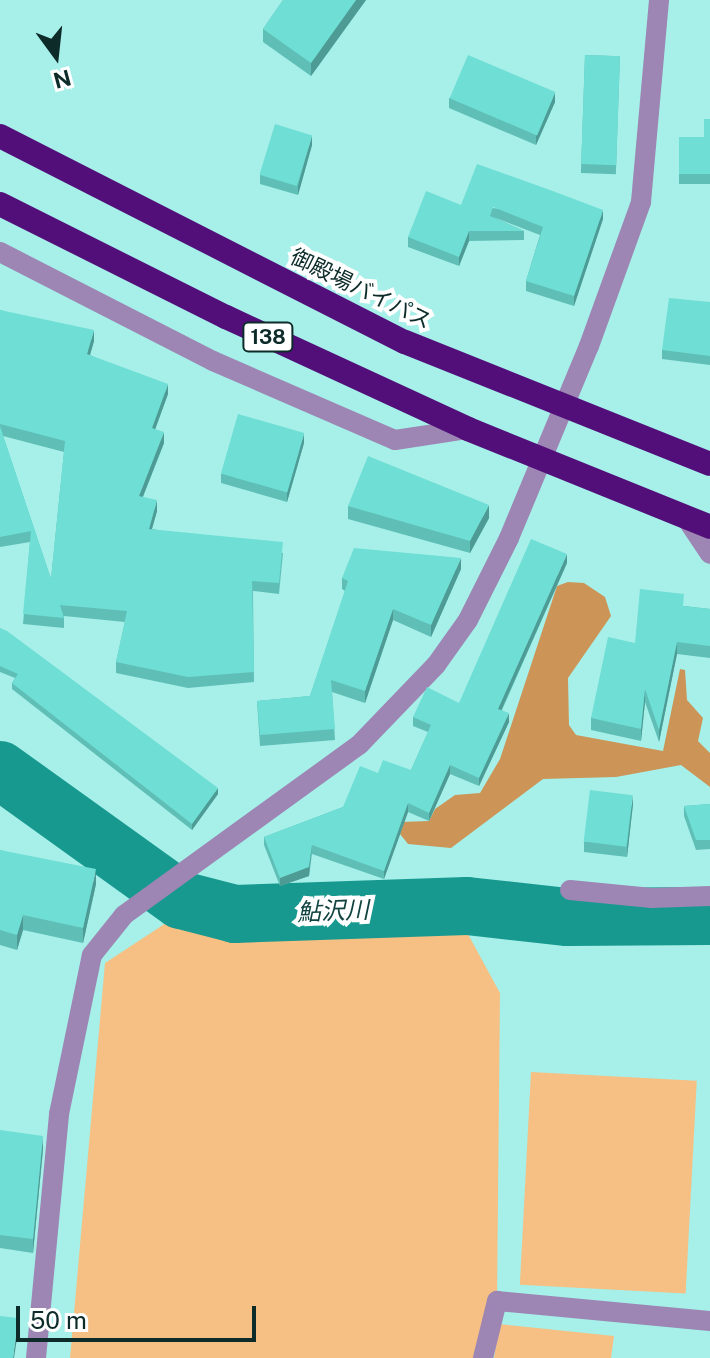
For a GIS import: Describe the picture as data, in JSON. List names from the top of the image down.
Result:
{
  "streets": {
    "highway": ["御殿場バイパス", "138"]
  },
  "water": ["鮎沢川"],
  "scale_bar": "50 m",
  "north": "bottom"
}
